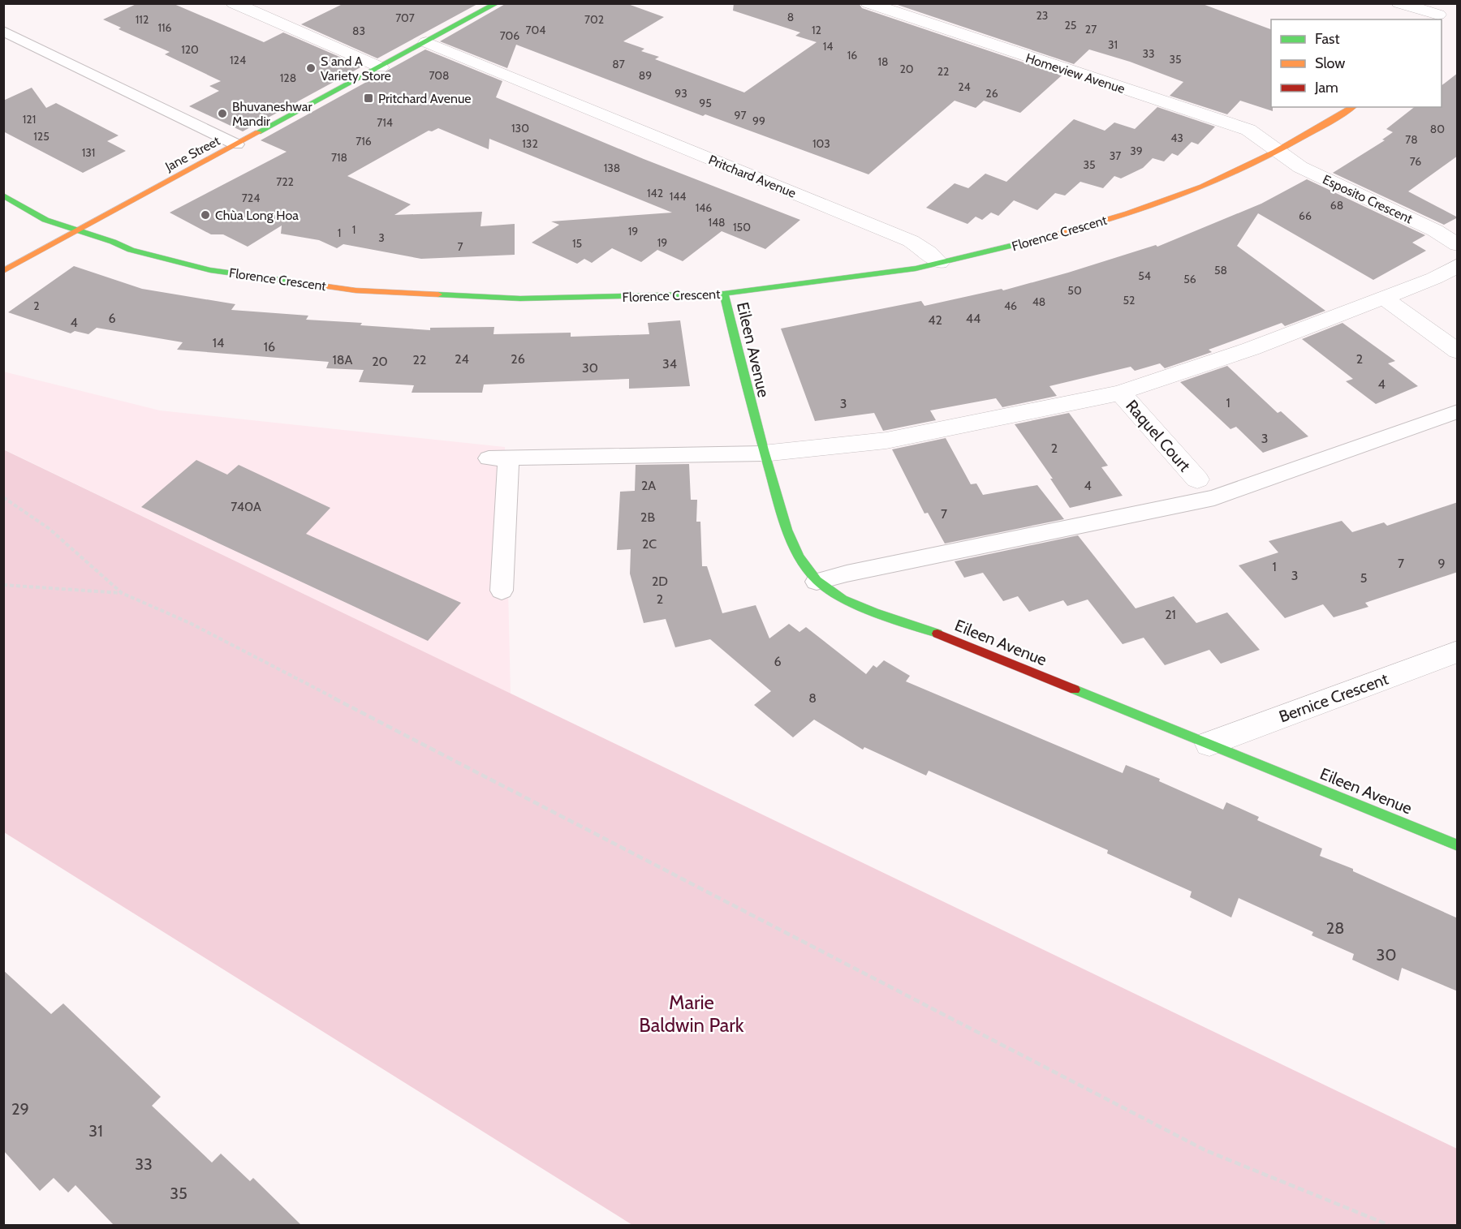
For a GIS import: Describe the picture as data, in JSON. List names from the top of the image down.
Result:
{
  "streets": {
    "street": [
      "Homeview Avenue",
      "Jane Street",
      "Pritchard Avenue",
      "Esposito Crescent",
      "Florence Crescent",
      "Eileen Avenue",
      "Raquel Court",
      "Bernice Crescent"
    ]
  },
  "crossings": [
    ["Homeview Avenue", "Esposito Crescent"],
    ["Homeview Avenue", "Florence Crescent"],
    ["Jane Street", "Pritchard Avenue"],
    ["Jane Street", "Florence Crescent"],
    ["Pritchard Avenue", "Florence Crescent"],
    ["Esposito Crescent", "Florence Crescent"],
    ["Florence Crescent", "Eileen Avenue"],
    ["Eileen Avenue", "Bernice Crescent"]
  ],
  "parks": ["Marie Baldwin Park"],
  "places": {
    "other": ["S and A Variety Store", "Bhuvaneshwar Mandir", "Chùa Long Hoa"],
    "transit": ["Pritchard Avenue"]
  },
  "house_numbers": [
    "23",
    "8",
    "707",
    "112",
    "702",
    "25",
    "116",
    "27",
    "704",
    "12",
    "83",
    "706",
    "31",
    "14",
    "120",
    "33",
    "16",
    "35",
    "124",
    "18",
    "87",
    "20",
    "22",
    "708",
    "89",
    "128",
    "24",
    "93",
    "26",
    "95",
    "97",
    "121",
    "99",
    "714",
    "130",
    "80",
    "125",
    "43",
    "78",
    "716",
    "132",
    "103",
    "39",
    "131",
    "37",
    "718",
    "76",
    "35",
    "138",
    "722",
    "142",
    "144",
    "724",
    "68",
    "146",
    "66",
    "148",
    "150",
    "1",
    "19",
    "1",
    "3",
    "19",
    "15",
    "7",
    "58",
    "54",
    "56",
    "50",
    "52",
    "48",
    "2",
    "46",
    "6",
    "44",
    "42",
    "4",
    "14",
    "16",
    "24",
    "26",
    "2",
    "18A",
    "22",
    "20",
    "34",
    "30",
    "4",
    "1",
    "3",
    "3",
    "2",
    "2A",
    "4",
    "740A",
    "7",
    "2B",
    "2C",
    "7",
    "9",
    "1",
    "3",
    "5",
    "2D",
    "2",
    "21",
    "6",
    "8",
    "28",
    "30",
    "29",
    "31",
    "33",
    "35"
  ],
  "legend": ["Fast", "Slow", "Jam"]
}
